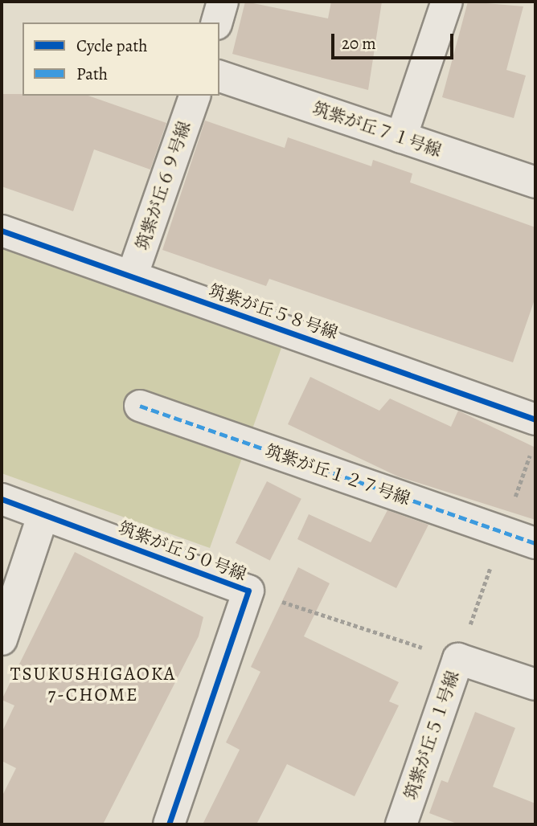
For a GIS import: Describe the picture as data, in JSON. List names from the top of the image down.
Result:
{
  "streets": {
    "street": [
      "筑紫が丘７１号線",
      "筑紫が丘６９号線",
      "筑紫が丘５８号線",
      "筑紫が丘１２７号線",
      "筑紫が丘５０号線",
      "筑紫が丘５１号線"
    ]
  },
  "crossings": [
    ["筑紫が丘６９号線", "筑紫が丘５８号線"]
  ],
  "districts": ["TSUKUSHIGAOKA 7-CHOME"],
  "legend": ["Cycle path", "Path"],
  "scale_bar": "20 m"
}
